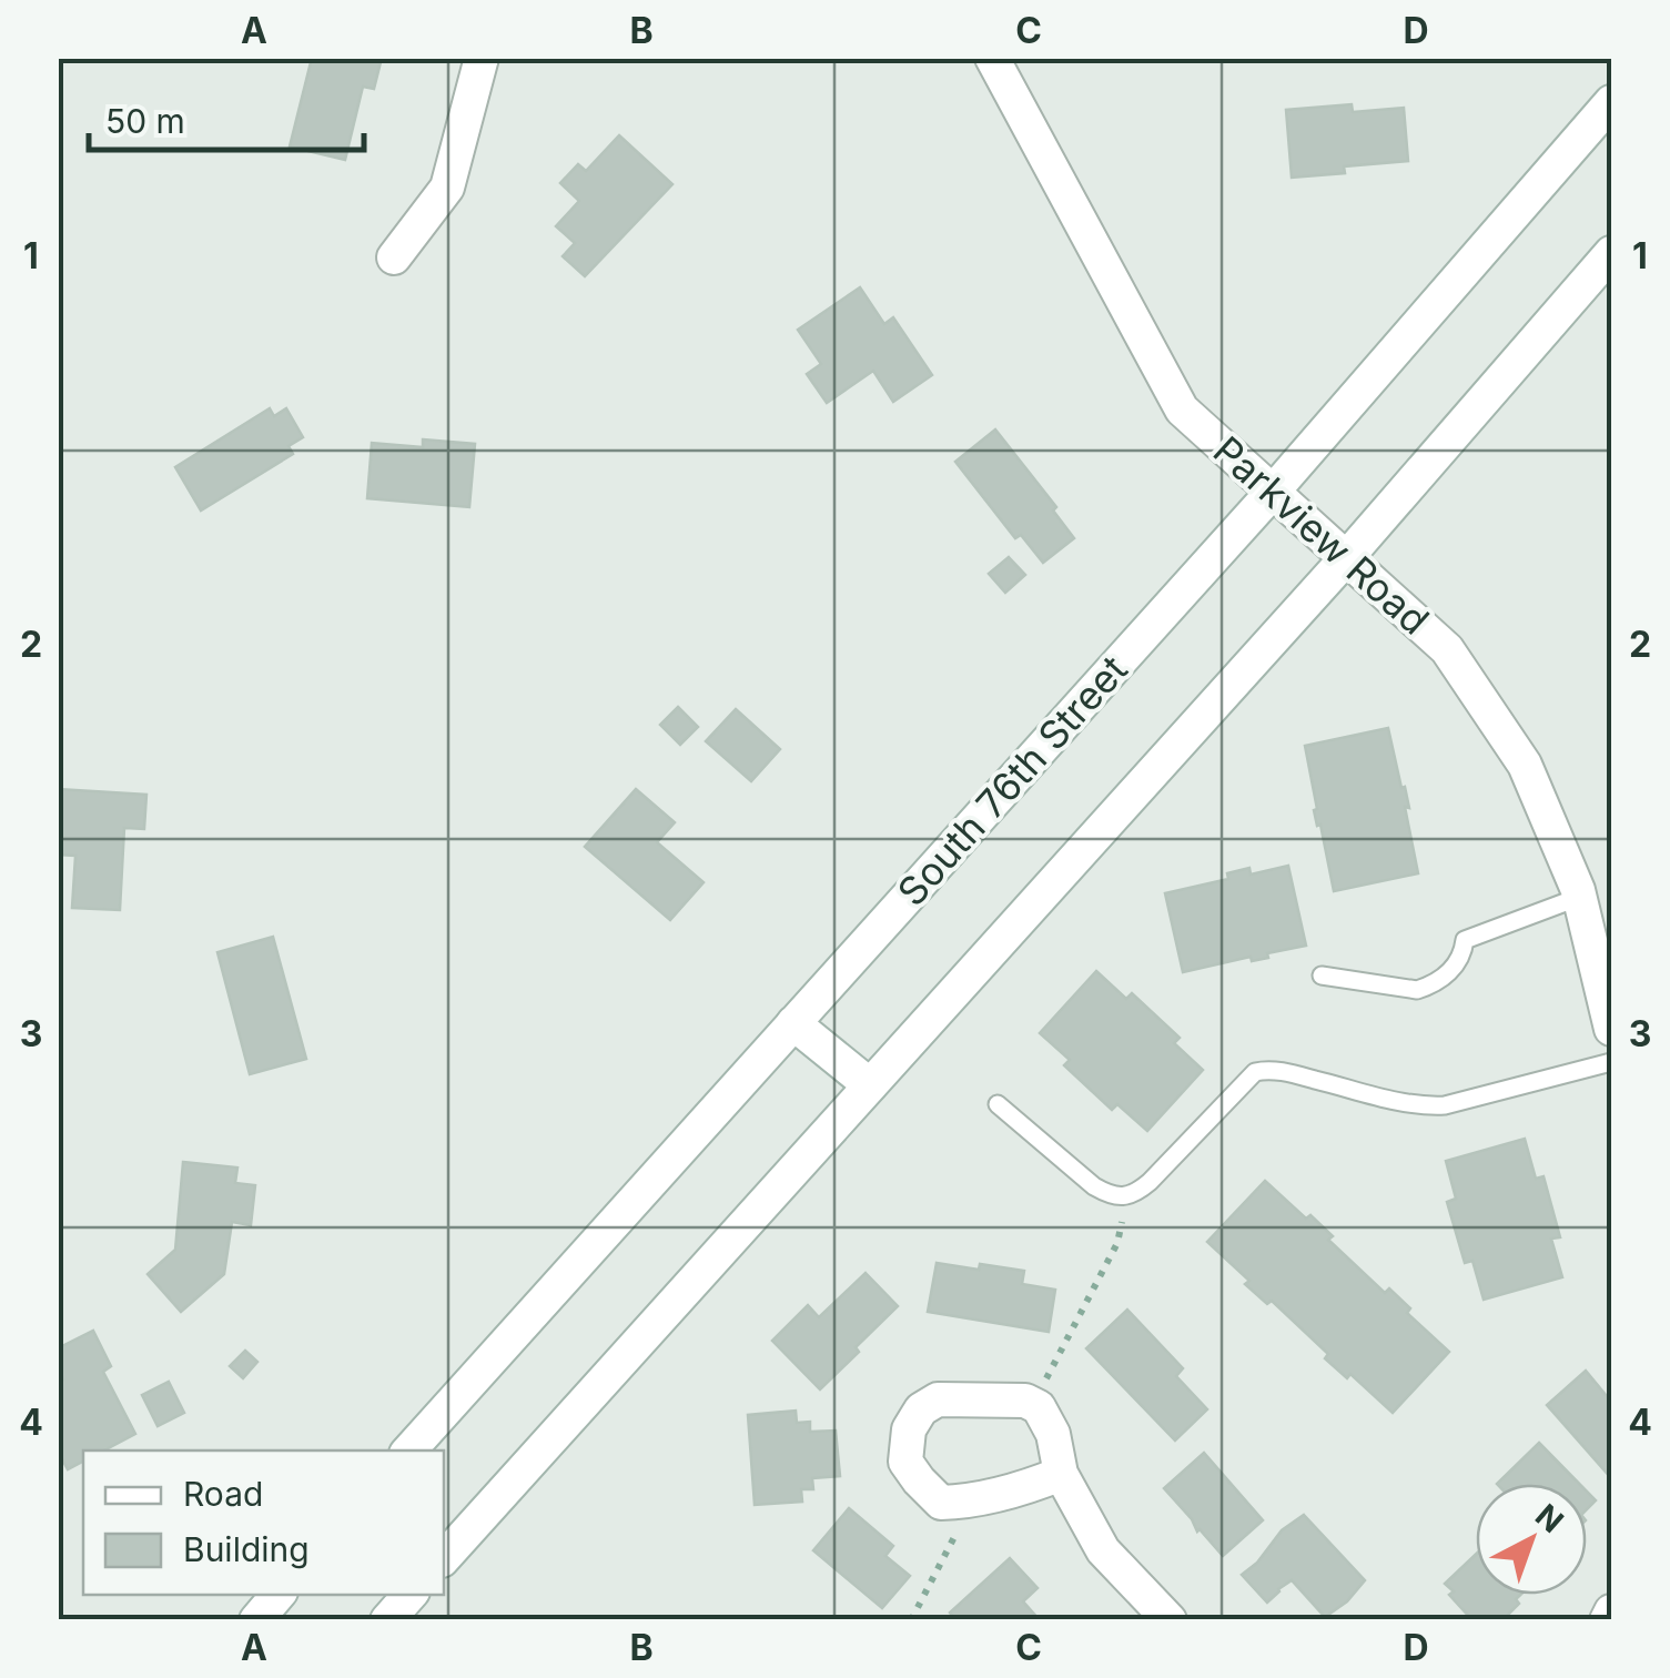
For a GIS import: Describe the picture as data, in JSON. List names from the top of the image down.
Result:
{
  "streets": {
    "main road": ["Parkview Road", "South 76th Street"]
  },
  "crossings": [
    ["Parkview Road", "South 76th Street"]
  ],
  "legend": ["Road", "Building"],
  "scale_bar": "50 m",
  "north": "top right",
  "grid": {
    "columns": [
      "A",
      "B",
      "C",
      "D"
    ],
    "rows": [
      "1",
      "2",
      "3",
      "4"
    ]
  }
}
